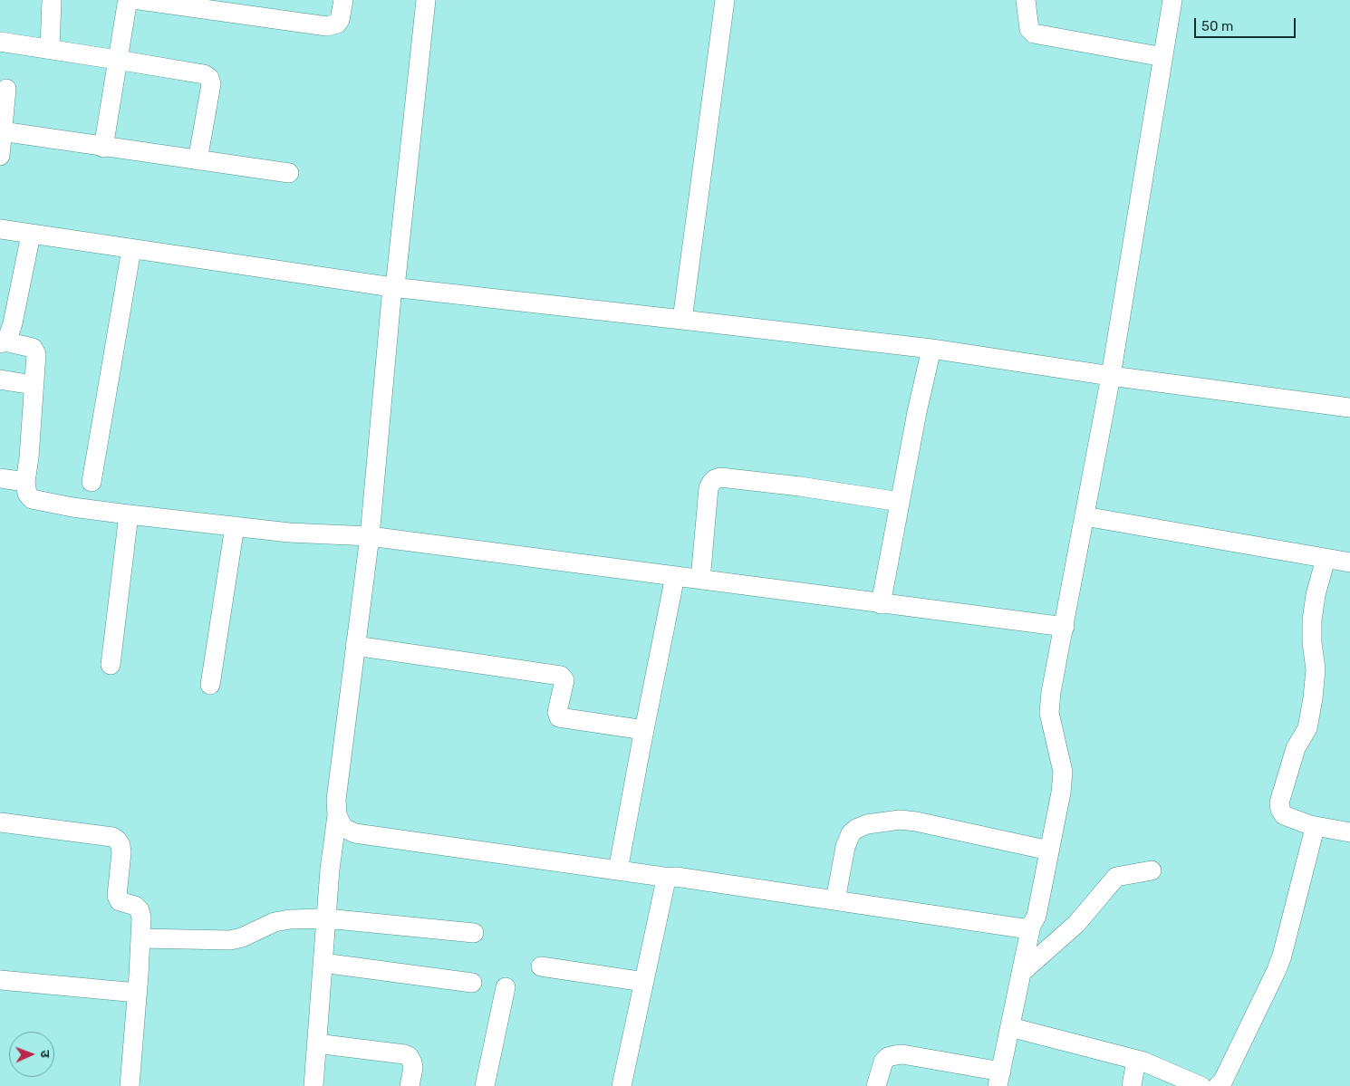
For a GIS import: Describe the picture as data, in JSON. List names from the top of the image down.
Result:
{
  "scale_bar": "50 m",
  "north": "right"
}
